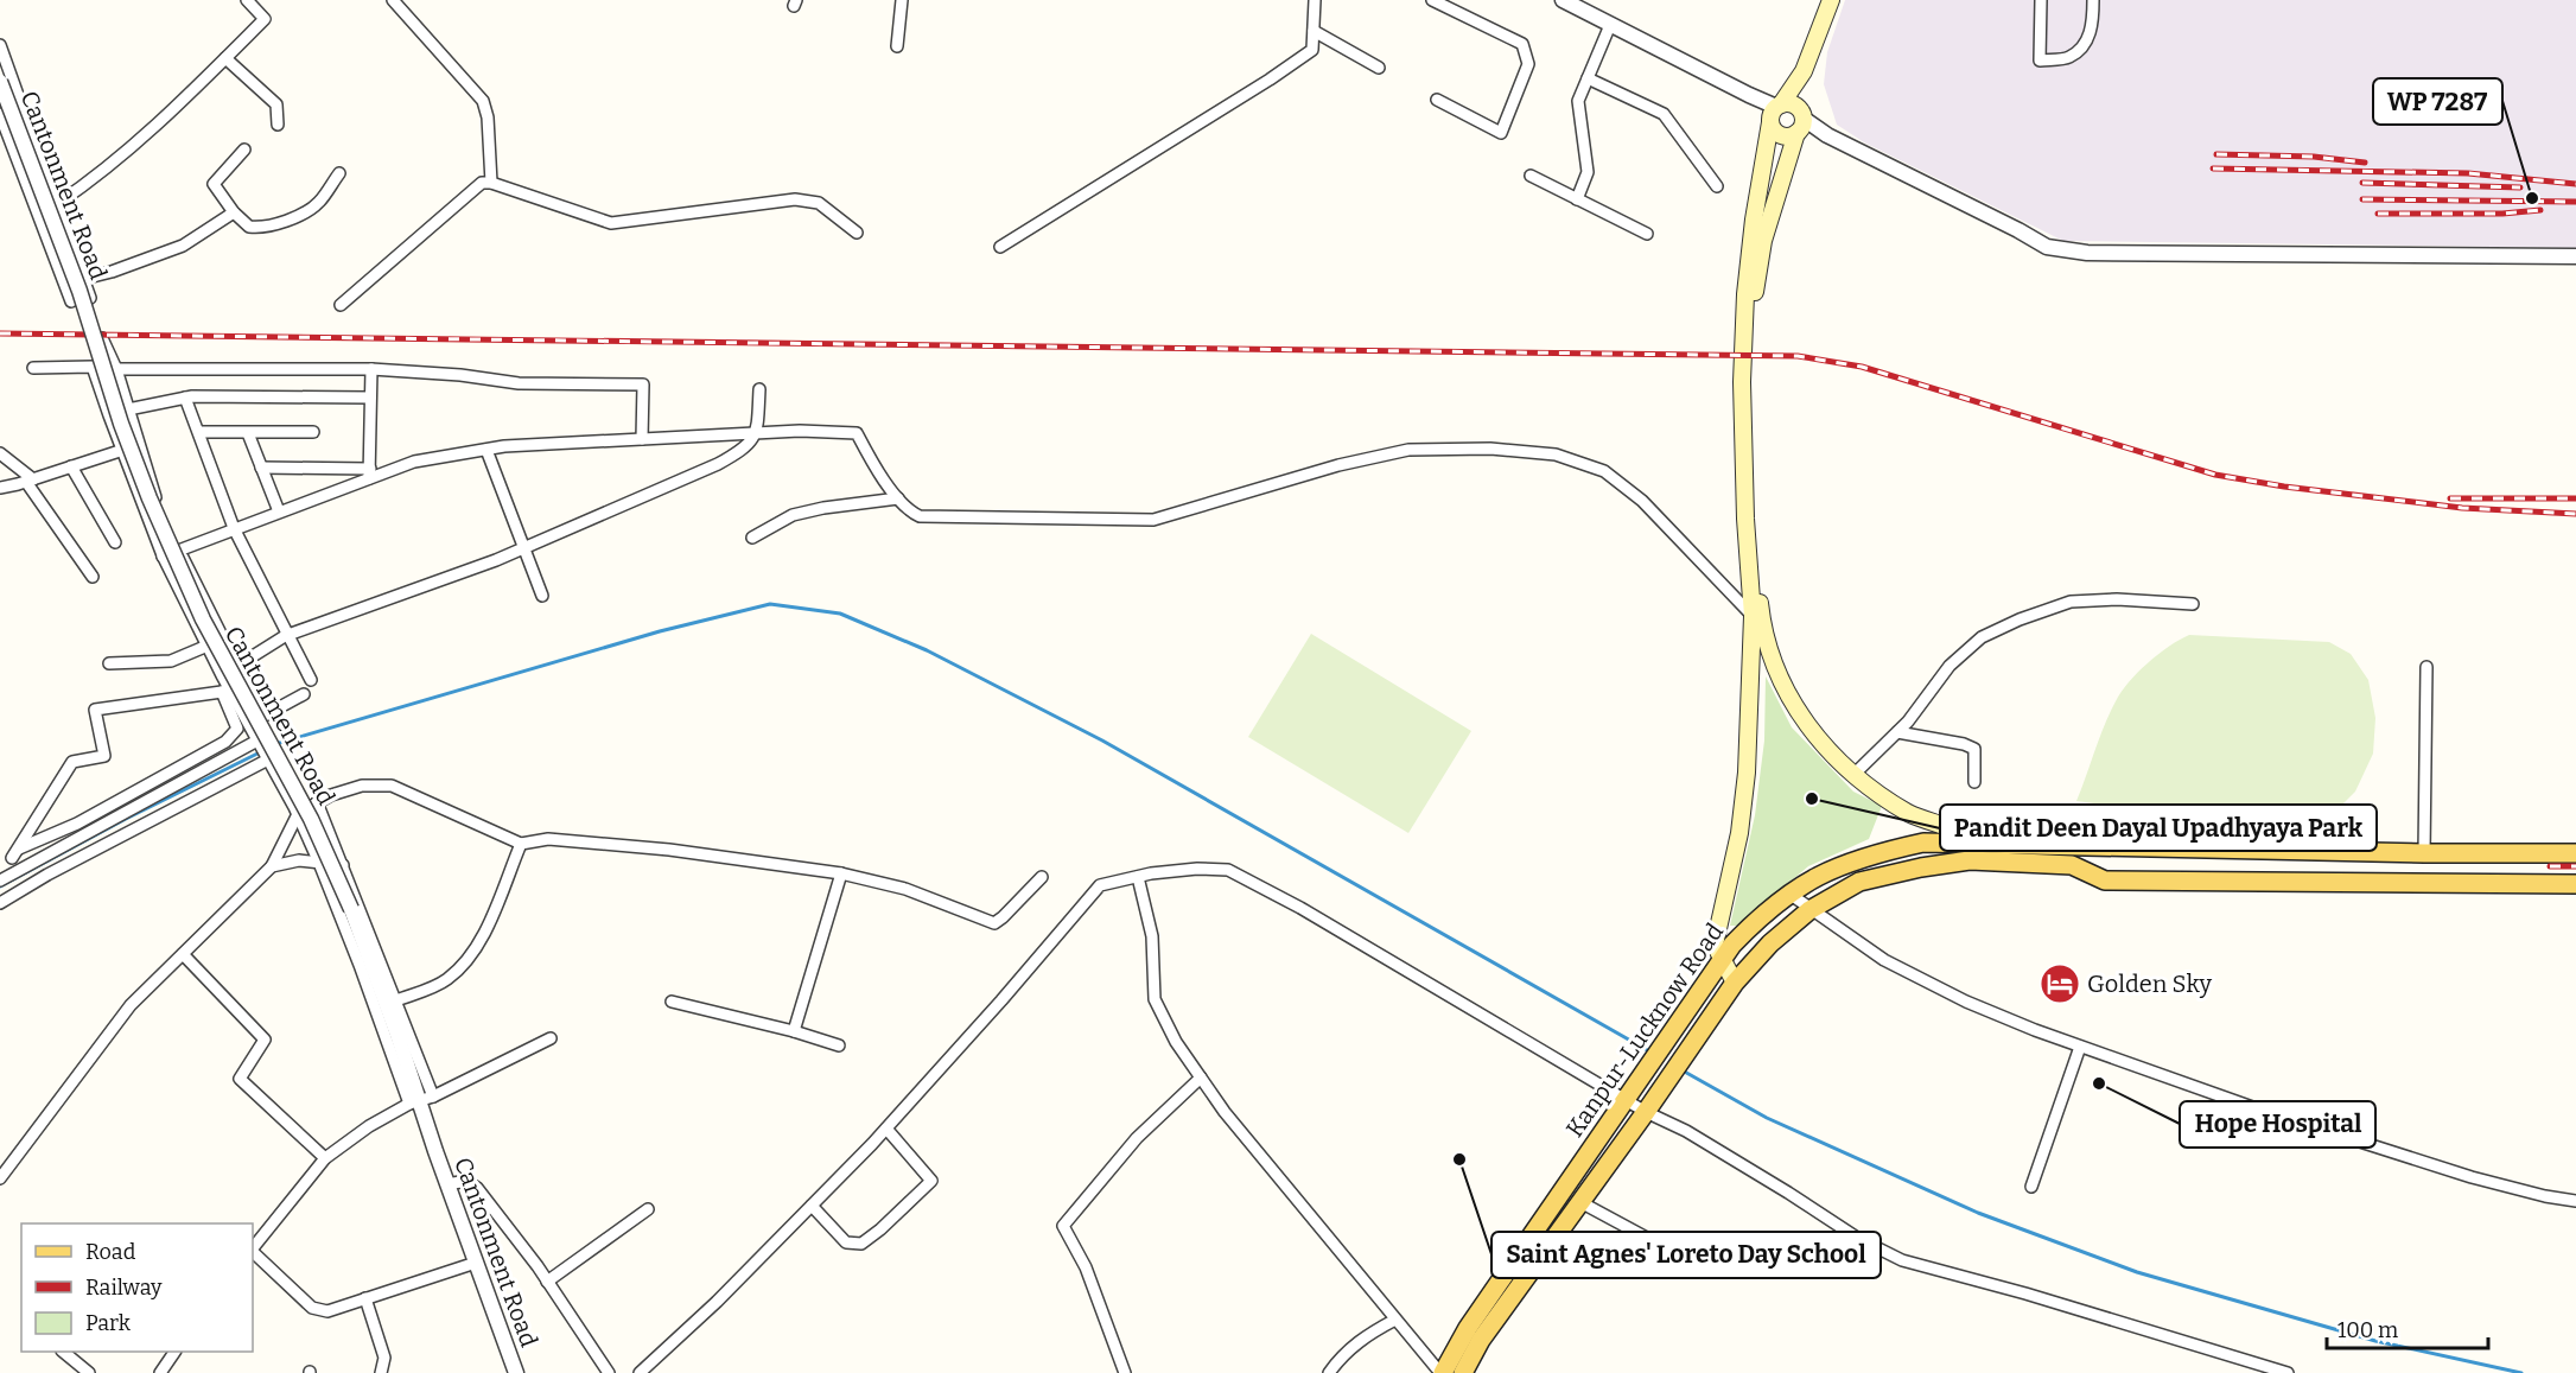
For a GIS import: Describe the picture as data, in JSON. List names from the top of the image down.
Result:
{
  "streets": {
    "main road": ["Kanpur-Lucknow Road"],
    "street": ["Cantonment Road"]
  },
  "places": {
    "other": [
      "WP 7287",
      "Pandit Deen Dayal Upadhyaya Park",
      "Hope Hospital",
      "Saint Agnes' Loreto Day School"
    ],
    "hotel": ["Golden Sky"]
  },
  "legend": ["Road", "Railway", "Park"],
  "scale_bar": "100 m"
}
